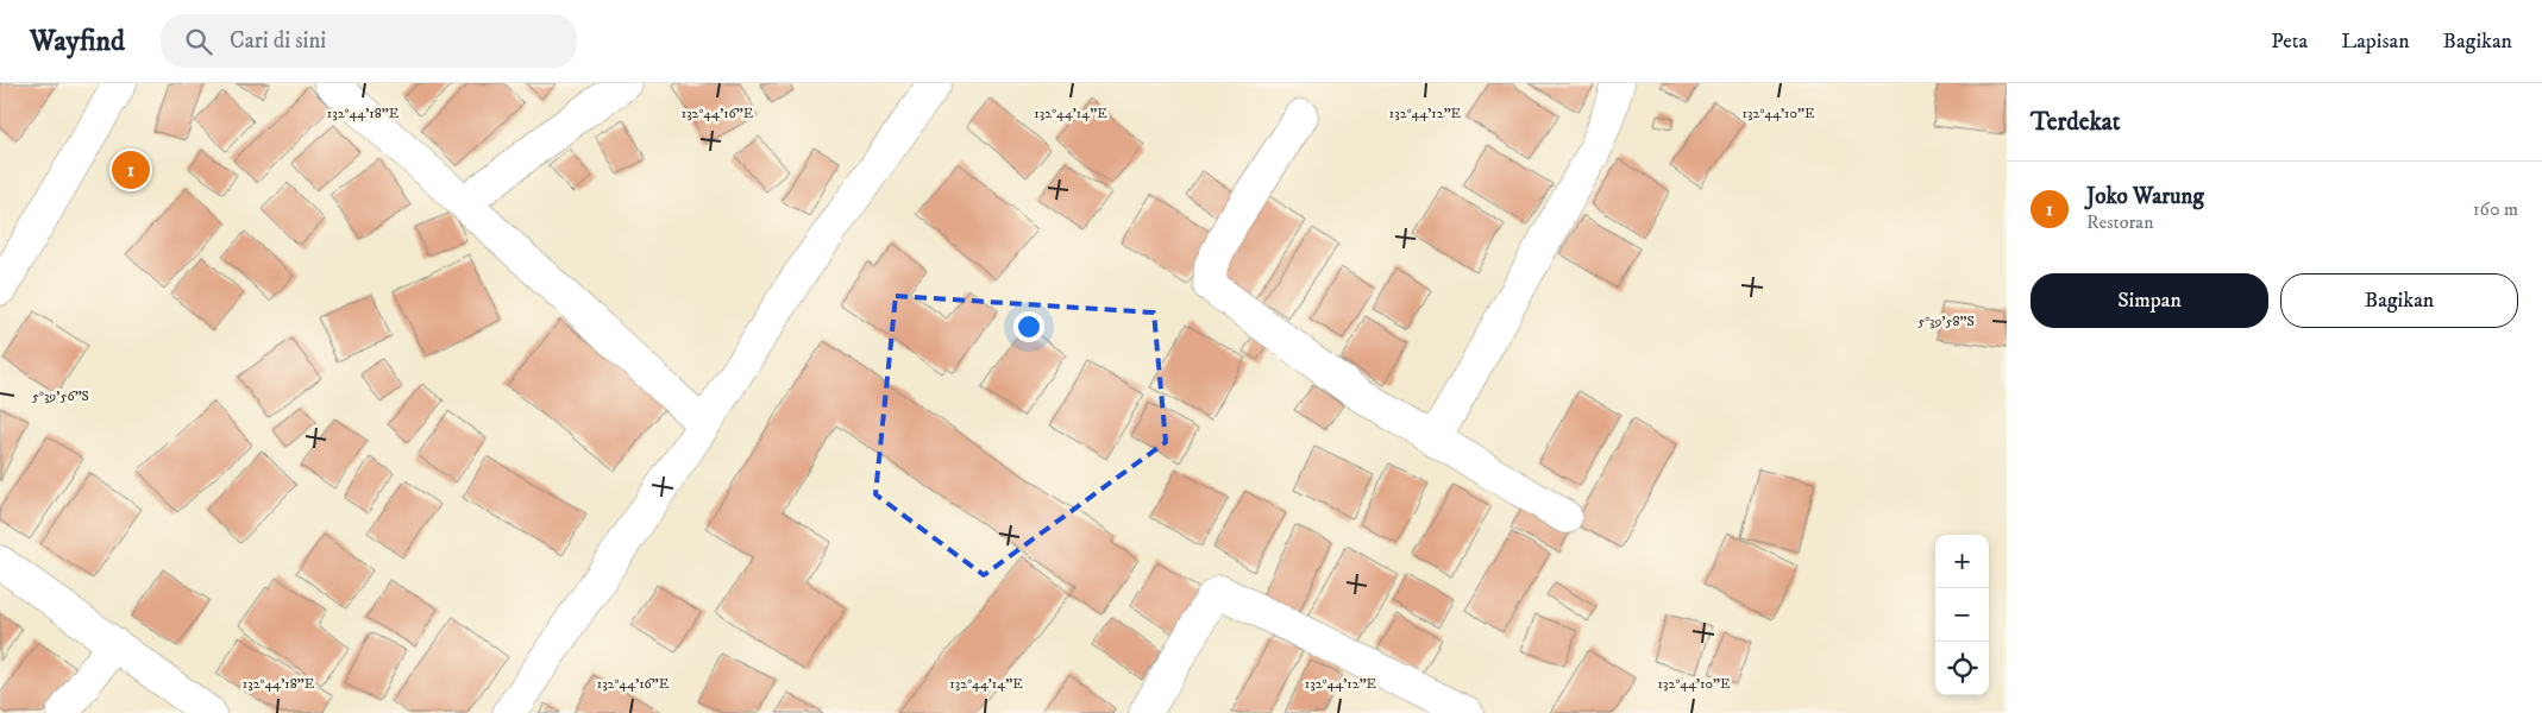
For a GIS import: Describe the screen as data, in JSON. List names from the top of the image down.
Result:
{
  "page": {
    "header": "Wayfind",
    "search": "Cari di sini",
    "nav": ["Peta", "Lapisan", "Bagikan"],
    "heading": "Terdekat",
    "pins": "1",
    "list": [
      {
        "mark": "1",
        "name": "Joko Warung",
        "note": "Restoran",
        "value": "160 m"
      }
    ],
    "buttons": ["Simpan", "Bagikan"],
    "map_buttons": ["+", "−"]
  },
  "coordinates": [
    "132°44'18\"E",
    "132°44'16\"E",
    "132°44'14\"E",
    "132°44'12\"E",
    "132°44'10\"E",
    "5°39'58\"S",
    "5°39'56\"S"
  ]
}
